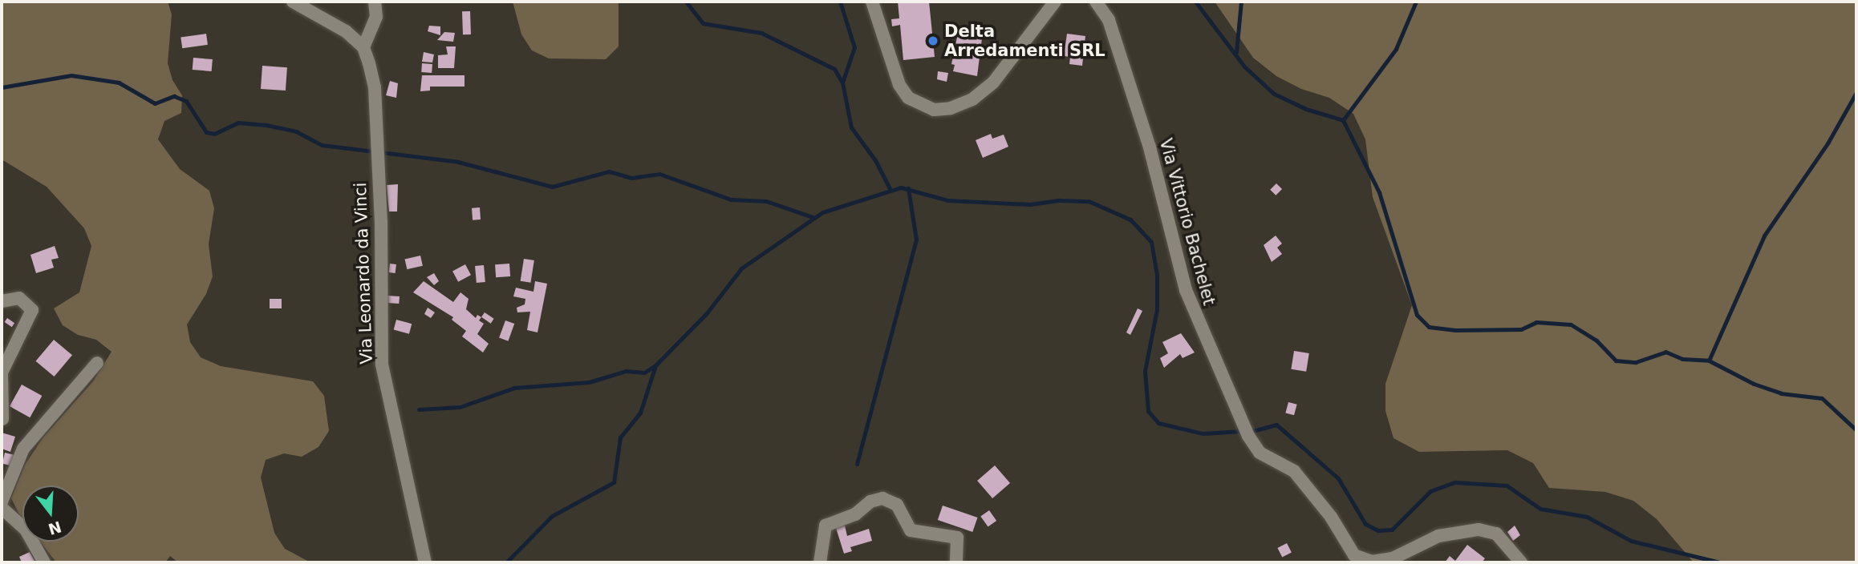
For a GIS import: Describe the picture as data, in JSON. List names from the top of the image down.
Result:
{
  "streets": {
    "street": ["Via Vittorio Bachelet", "Via Leonardo da Vinci"]
  },
  "places": ["Delta Arredamenti SRL"],
  "north": "bottom"
}
